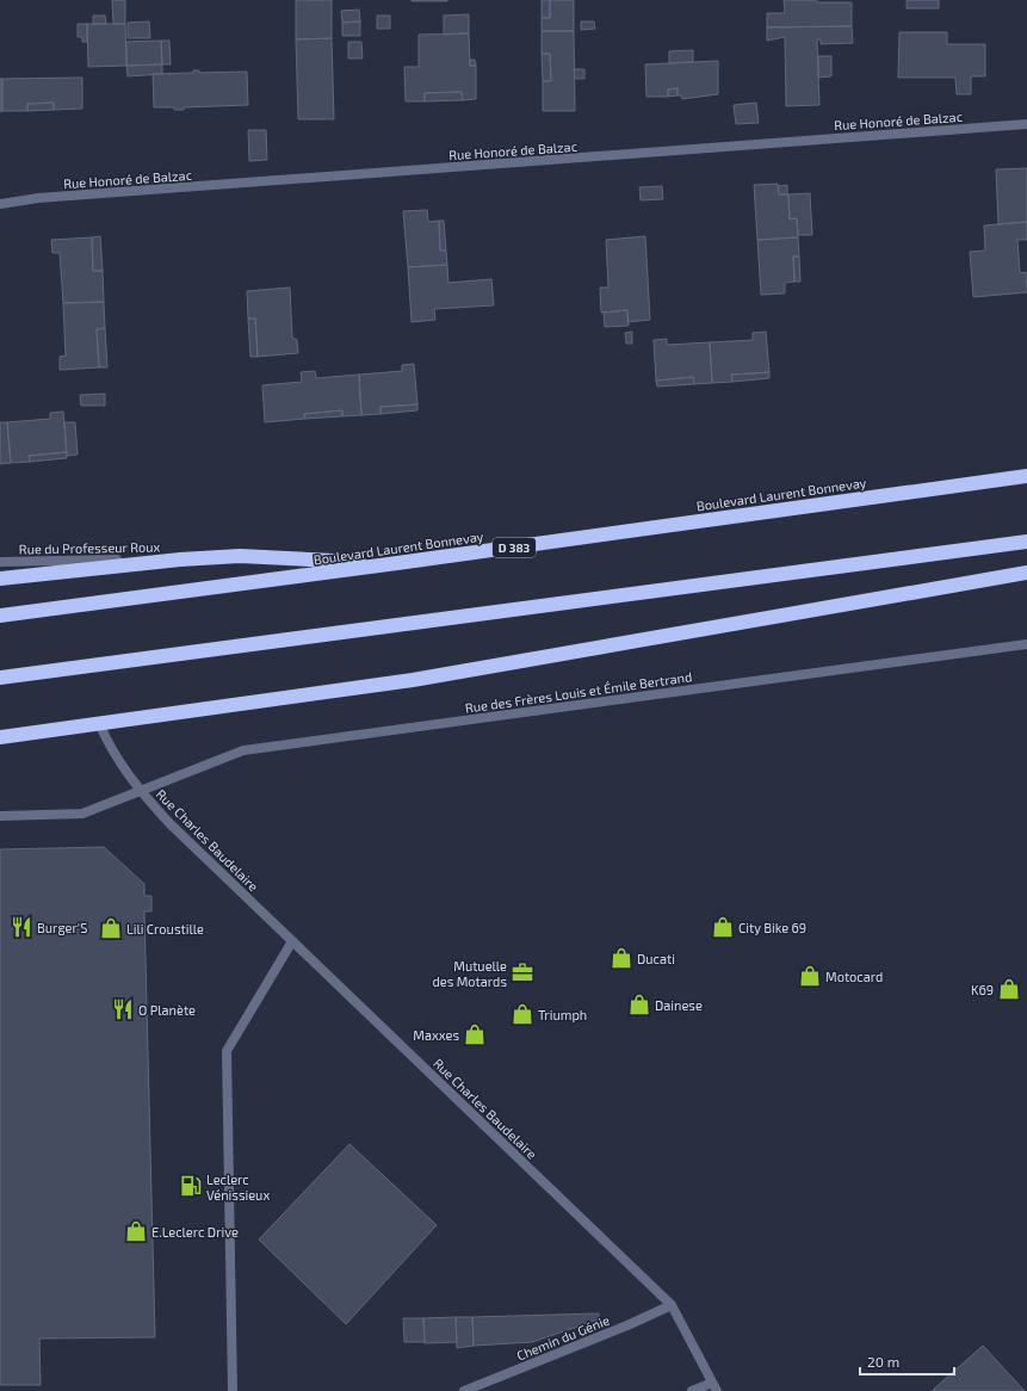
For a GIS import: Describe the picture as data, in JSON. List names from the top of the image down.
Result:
{
  "streets": {
    "highway": ["Boulevard Laurent Bonnevay", "D 383"],
    "street": [
      "Rue Honoré de Balzac",
      "Rue du Professeur Roux",
      "Rue des Frères Louis et Émile Bertrand",
      "Rue Charles Baudelaire",
      "Chemin du Génie"
    ]
  },
  "crossings": [
    ["Rue des Frères Louis et Émile Bertrand", "Rue Charles Baudelaire"],
    ["Rue Charles Baudelaire", "Chemin du Génie"]
  ],
  "places": {
    "restaurant": ["Burger'S", "O Planète"],
    "shop": [
      "City Bike 69",
      "Lili Croustille",
      "Ducati",
      "Motocard",
      "K69",
      "Dainese",
      "Triumph",
      "Maxxes",
      "E.Leclerc Drive"
    ],
    "office": ["Mutuelle des Motards"],
    "fuel station": ["Leclerc Vénissieux"]
  },
  "scale_bar": "20 m"
}
